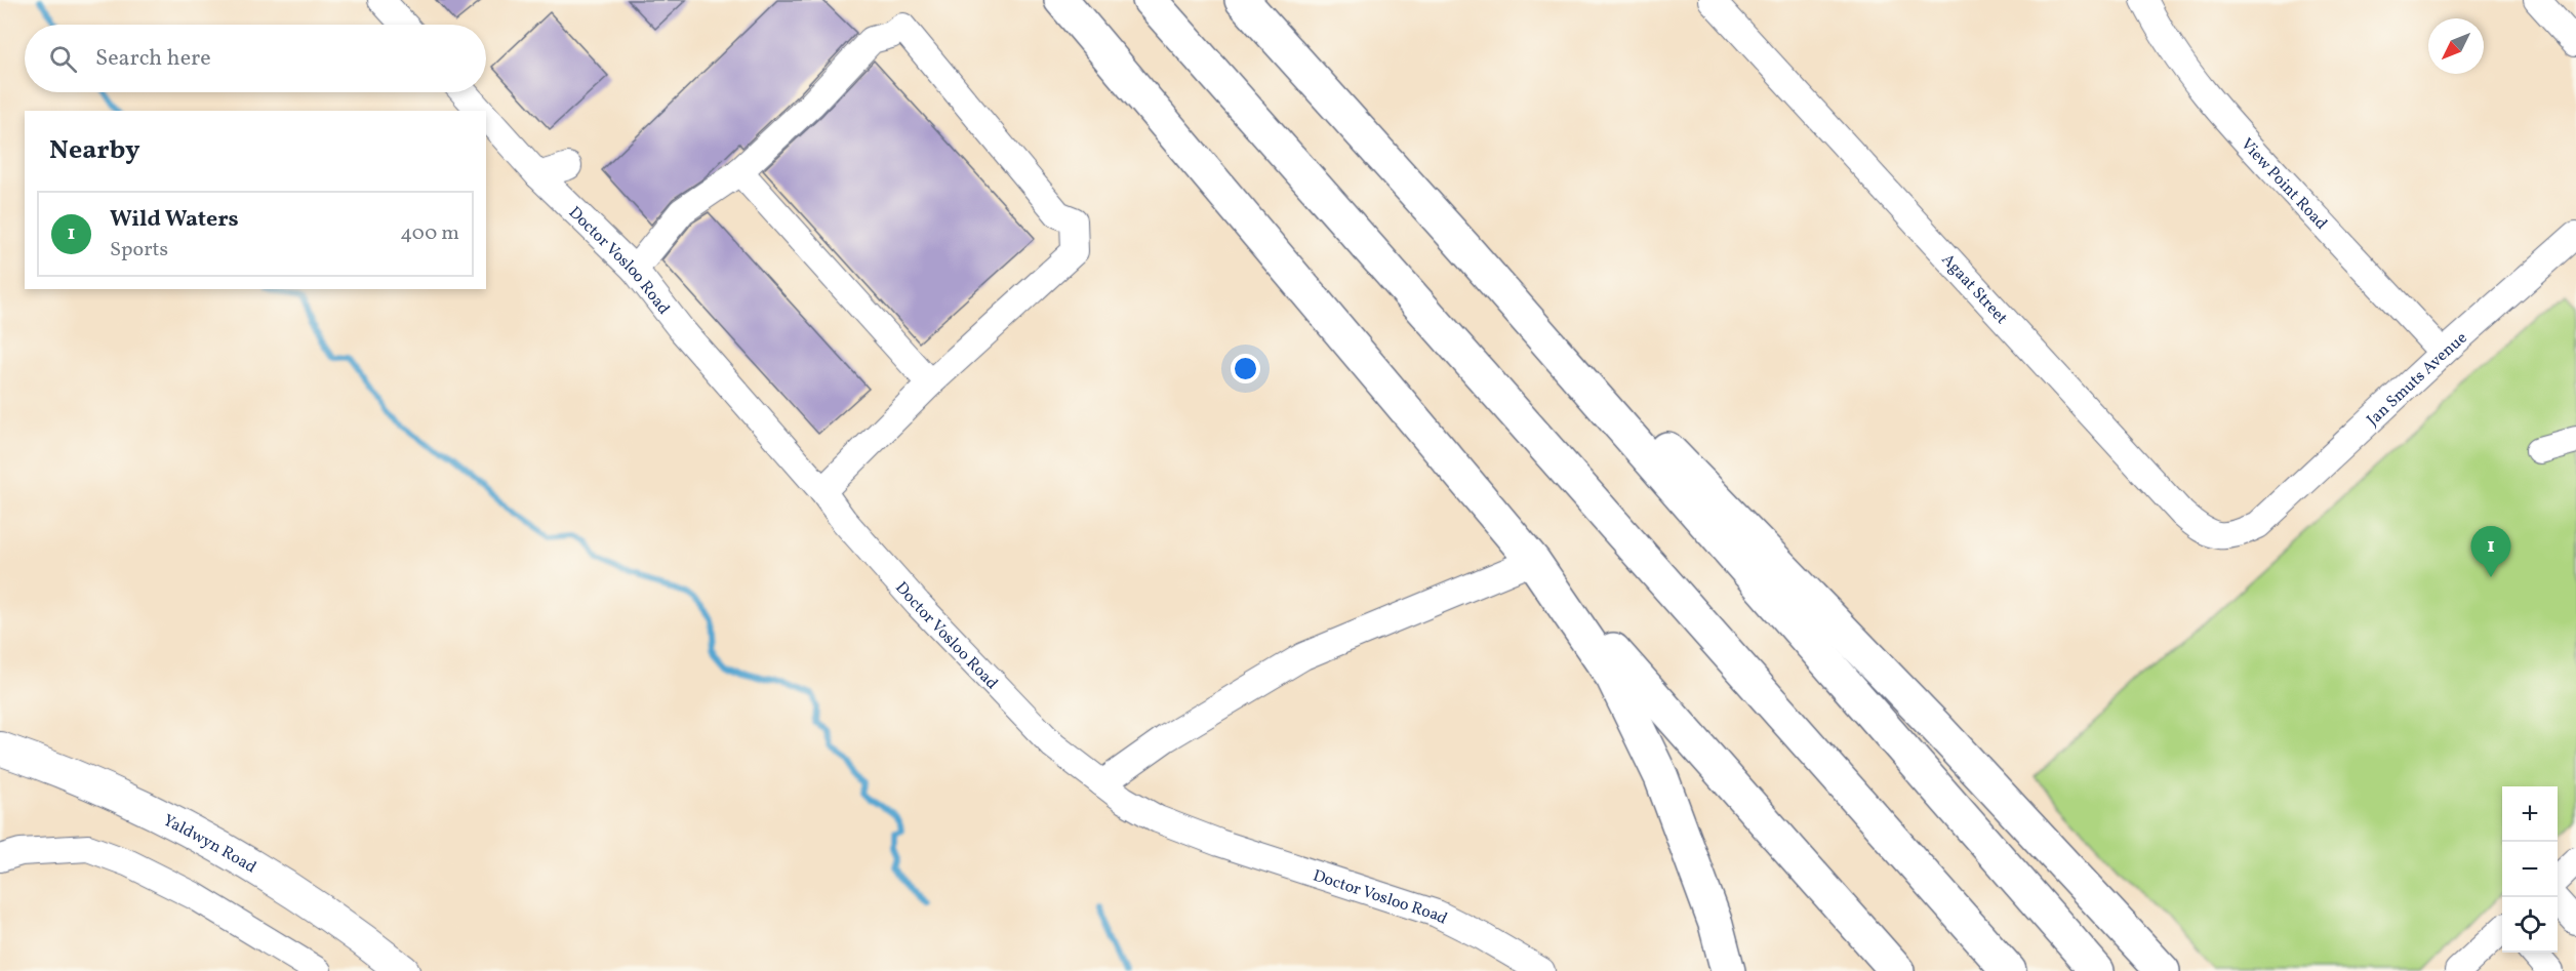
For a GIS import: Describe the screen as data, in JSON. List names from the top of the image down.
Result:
{
  "streets": {
    "main road": ["Yaldwyn Road"],
    "street": [
      "View Point Road",
      "Doctor Vosloo Road",
      "Agaat Street",
      "Jan Smuts Avenue"
    ]
  },
  "crossings": [
    ["View Point Road", "Jan Smuts Avenue"],
    ["Agaat Street", "Jan Smuts Avenue"]
  ],
  "north": "bottom left",
  "page": {
    "search": "Search here",
    "heading": "Nearby",
    "list": [
      {
        "mark": "1",
        "name": "Wild Waters",
        "note": "Sports",
        "value": "400 m"
      }
    ],
    "pins": "1",
    "map_buttons": ["+", "−"]
  }
}
